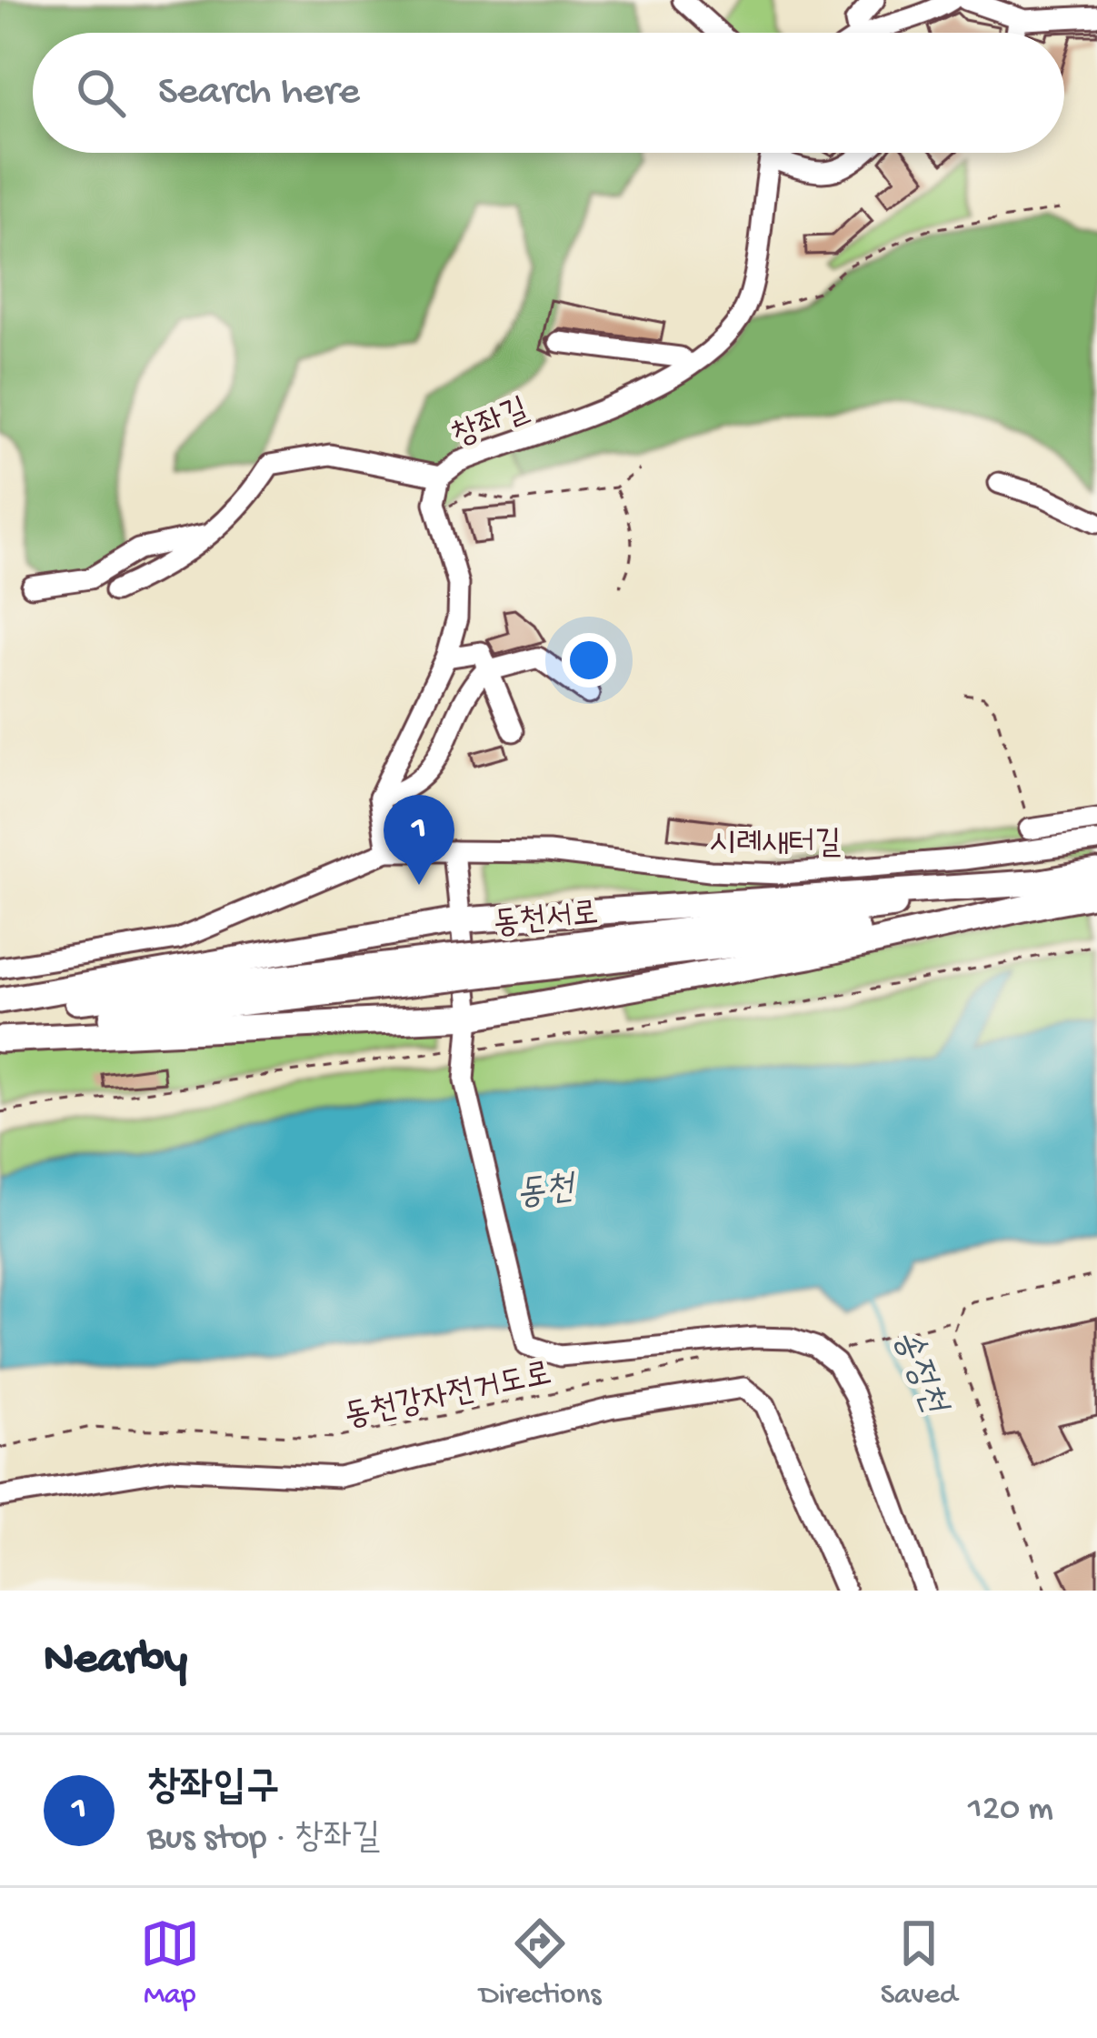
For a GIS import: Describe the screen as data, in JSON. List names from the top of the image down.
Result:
{
  "streets": {
    "main road": ["동천서로"],
    "street": ["창좌길", "시례새터길"],
    "path": ["동천강자전거도로"]
  },
  "water": ["동천", "송정천"],
  "page": {
    "search": "Search here",
    "pins": "1",
    "heading": "Nearby",
    "list": [
      {
        "mark": "1",
        "name": "창좌입구",
        "note": "Bus stop · 창좌길",
        "value": "120 m"
      }
    ],
    "nav": ["Map", "Directions", "Saved"]
  }
}
